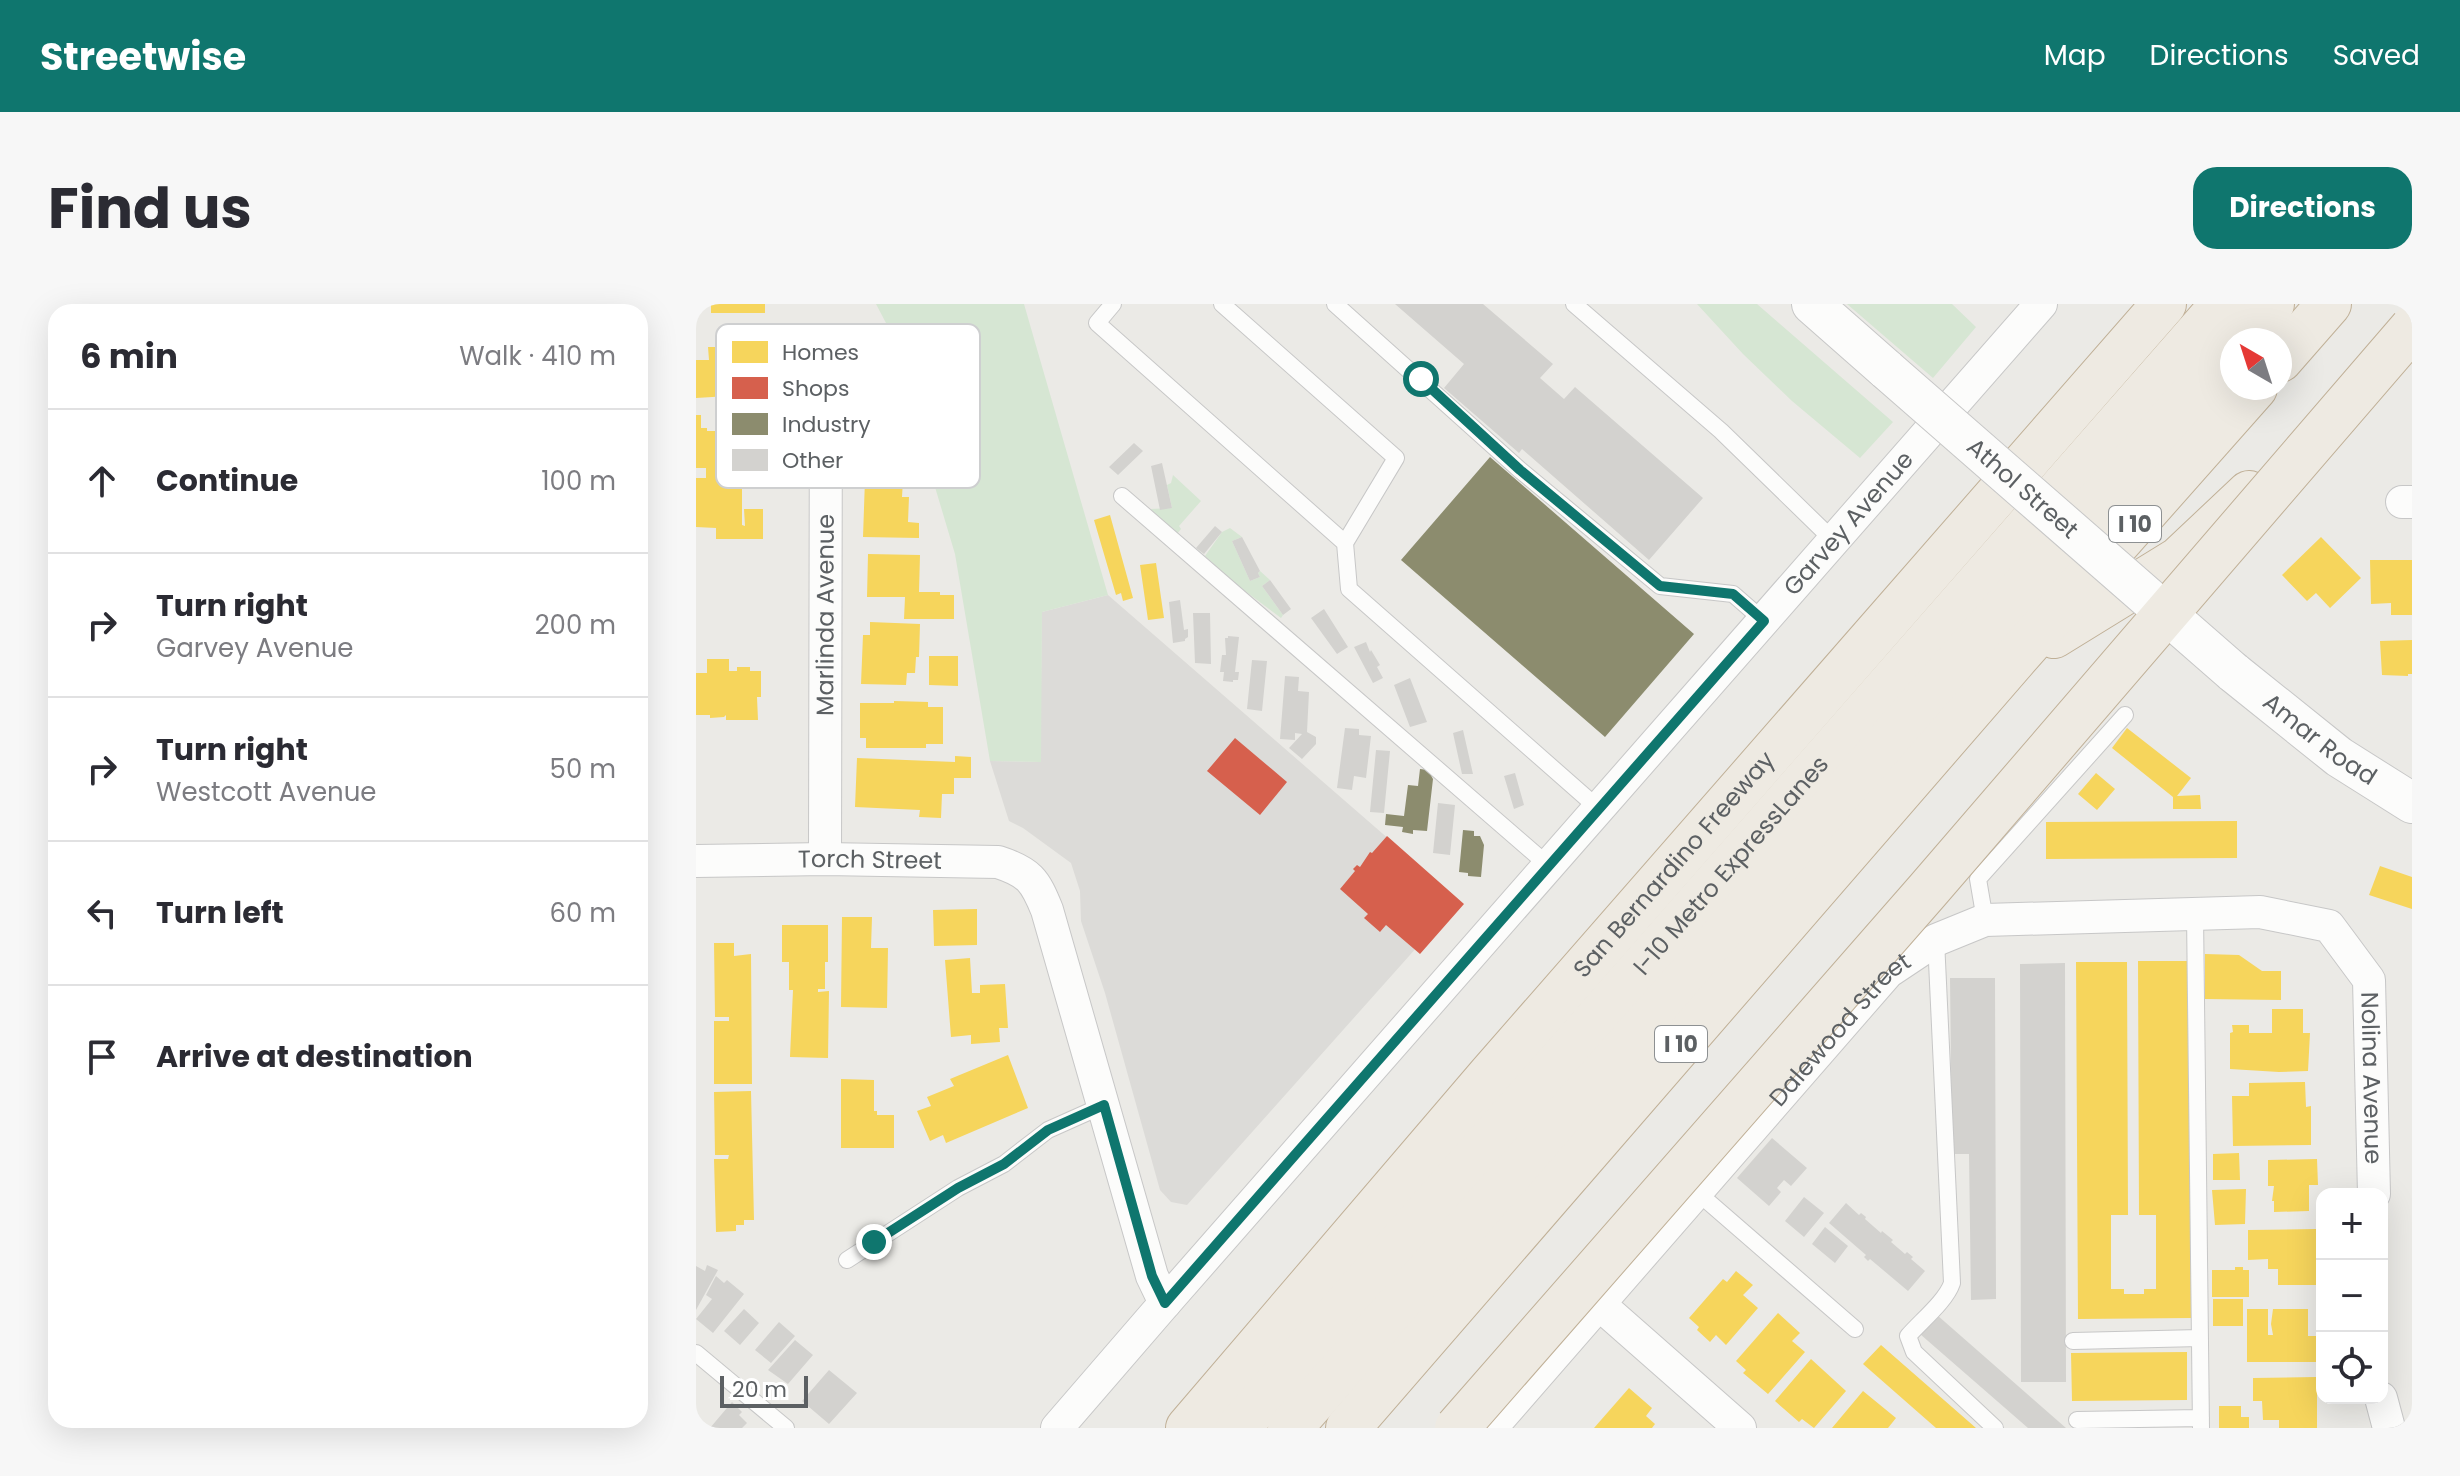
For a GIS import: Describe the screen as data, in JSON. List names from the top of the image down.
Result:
{
  "streets": {
    "highway": ["I 10", "San Bernardino Freeway", "I-10 Metro ExpressLanes"],
    "street": [
      "Athol Street",
      "Garvey Avenue",
      "Marlinda Avenue",
      "Amar Road",
      "Torch Street",
      "Dalewood Street",
      "Nolina Avenue"
    ]
  },
  "crossings": [
    ["Athol Street", "Amar Road"],
    ["Marlinda Avenue", "Torch Street"],
    ["Dalewood Street", "Nolina Avenue"]
  ],
  "legend": [
    "Homes",
    "Shops",
    "Industry",
    "Other"
  ],
  "scale_bar": "20 m",
  "north": "top left",
  "page": {
    "header": "Streetwise",
    "nav": ["Map", "Directions", "Saved"],
    "title": "Find us",
    "buttons": "Directions",
    "heading": ["6 min", "Walk · 410 m"],
    "list": [
      ["Continue", "100 m"],
      ["Turn right", "Garvey Avenue", "200 m"],
      ["Turn right", "Westcott Avenue", "50 m"],
      ["Turn left", "60 m"],
      "Arrive at destination"
    ],
    "map_buttons": ["+", "−"],
    "scale": "20 m"
  }
}
